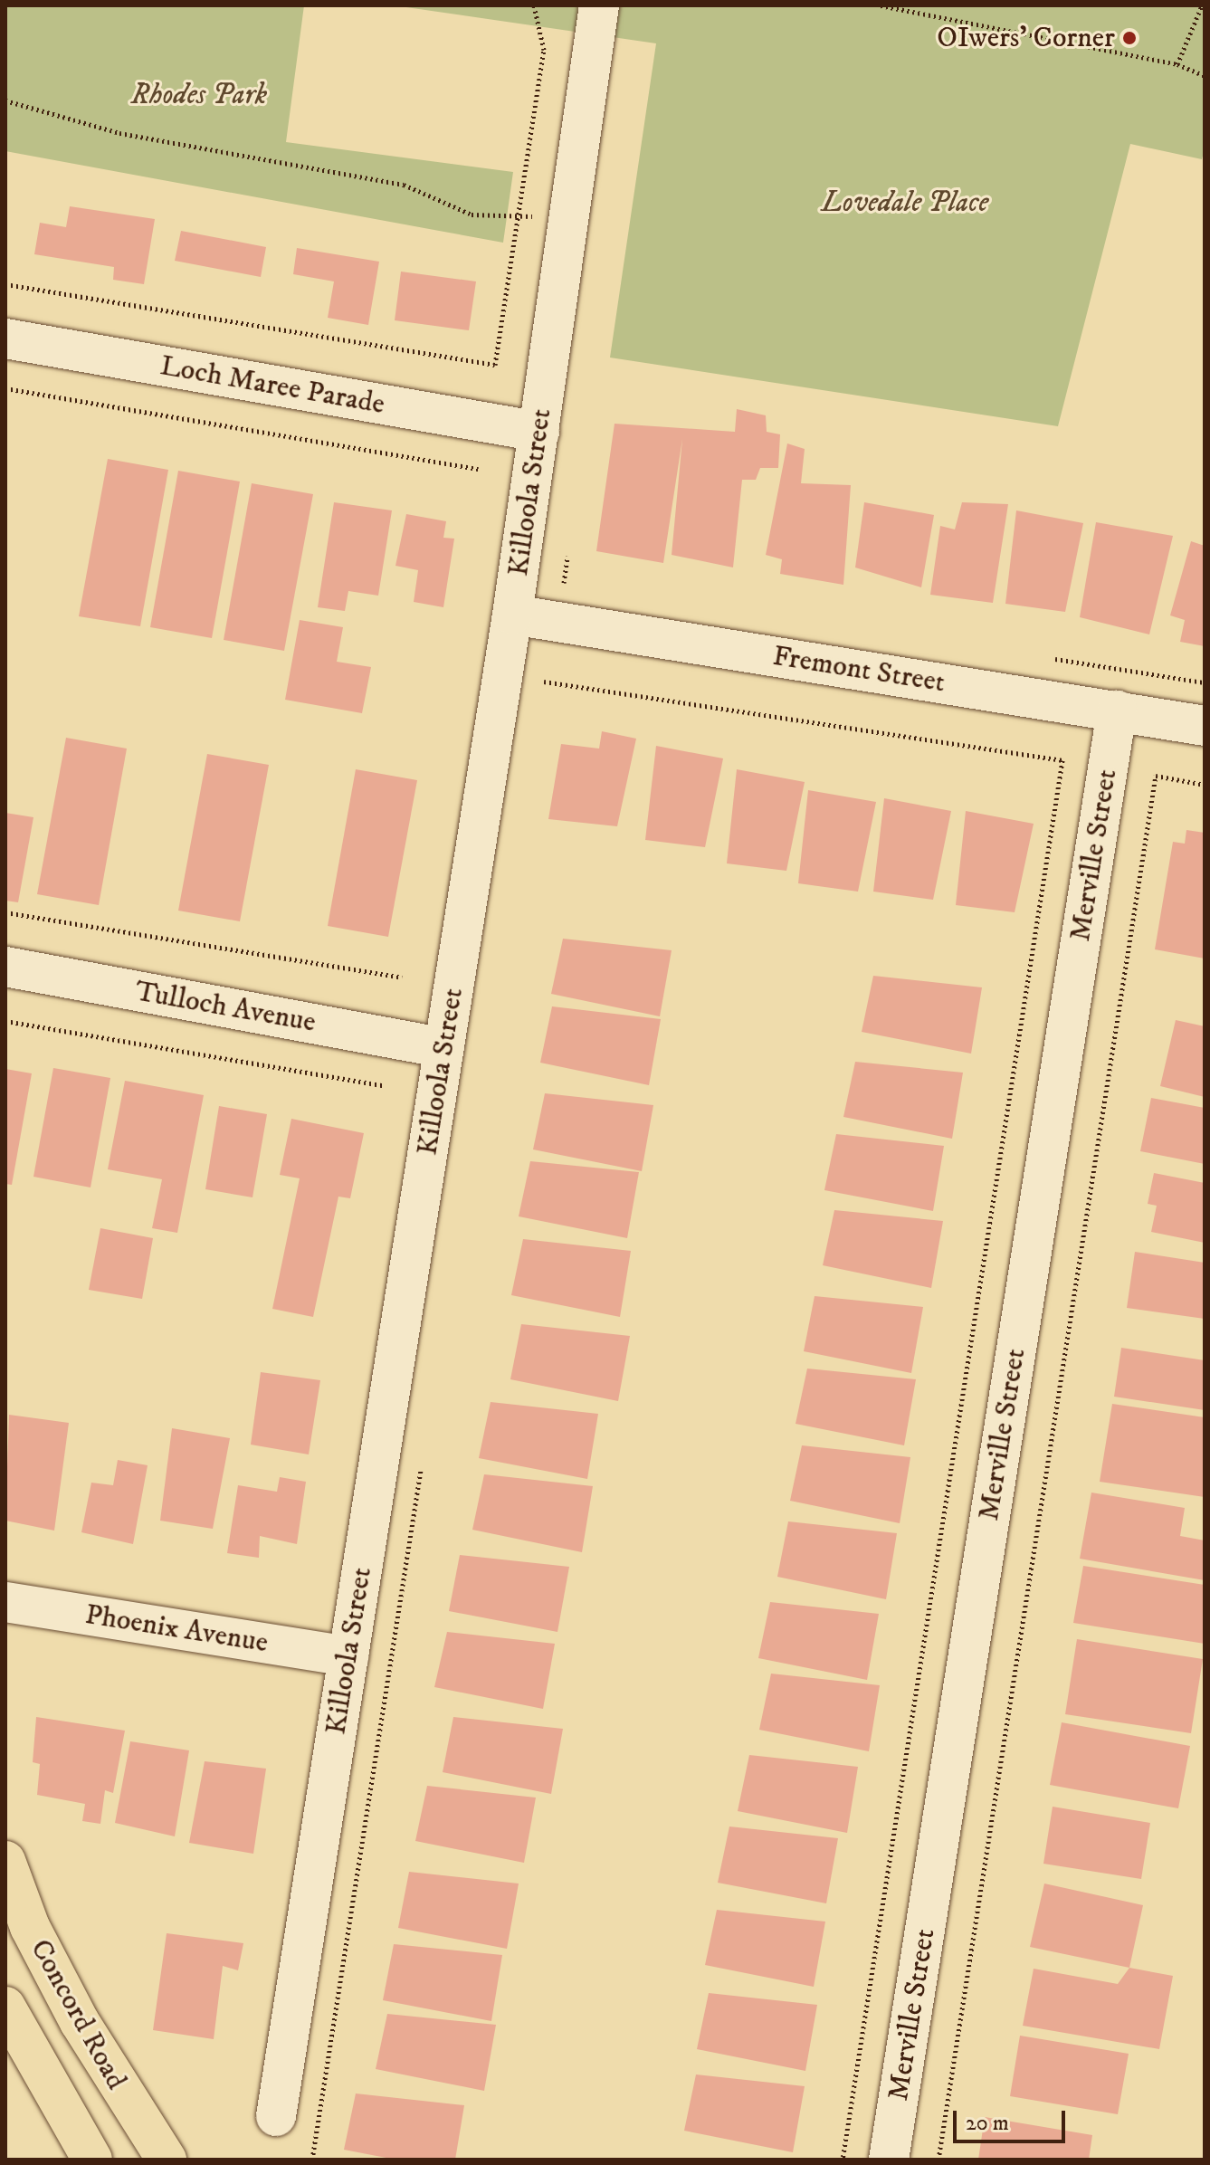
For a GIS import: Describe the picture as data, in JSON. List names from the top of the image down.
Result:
{
  "streets": {
    "main road": ["Concord Road"],
    "street": [
      "Loch Maree Parade",
      "Killoola Street",
      "Fremont Street",
      "Merville Street",
      "Tulloch Avenue",
      "Phoenix Avenue"
    ]
  },
  "crossings": [
    ["Loch Maree Parade", "Killoola Street"],
    ["Killoola Street", "Fremont Street"],
    ["Killoola Street", "Tulloch Avenue"],
    ["Killoola Street", "Phoenix Avenue"],
    ["Fremont Street", "Merville Street"]
  ],
  "parks": ["Rhodes Park", "Lovedale Place"],
  "places": ["OIwers' Corner"],
  "scale_bar": "20 m"
}
